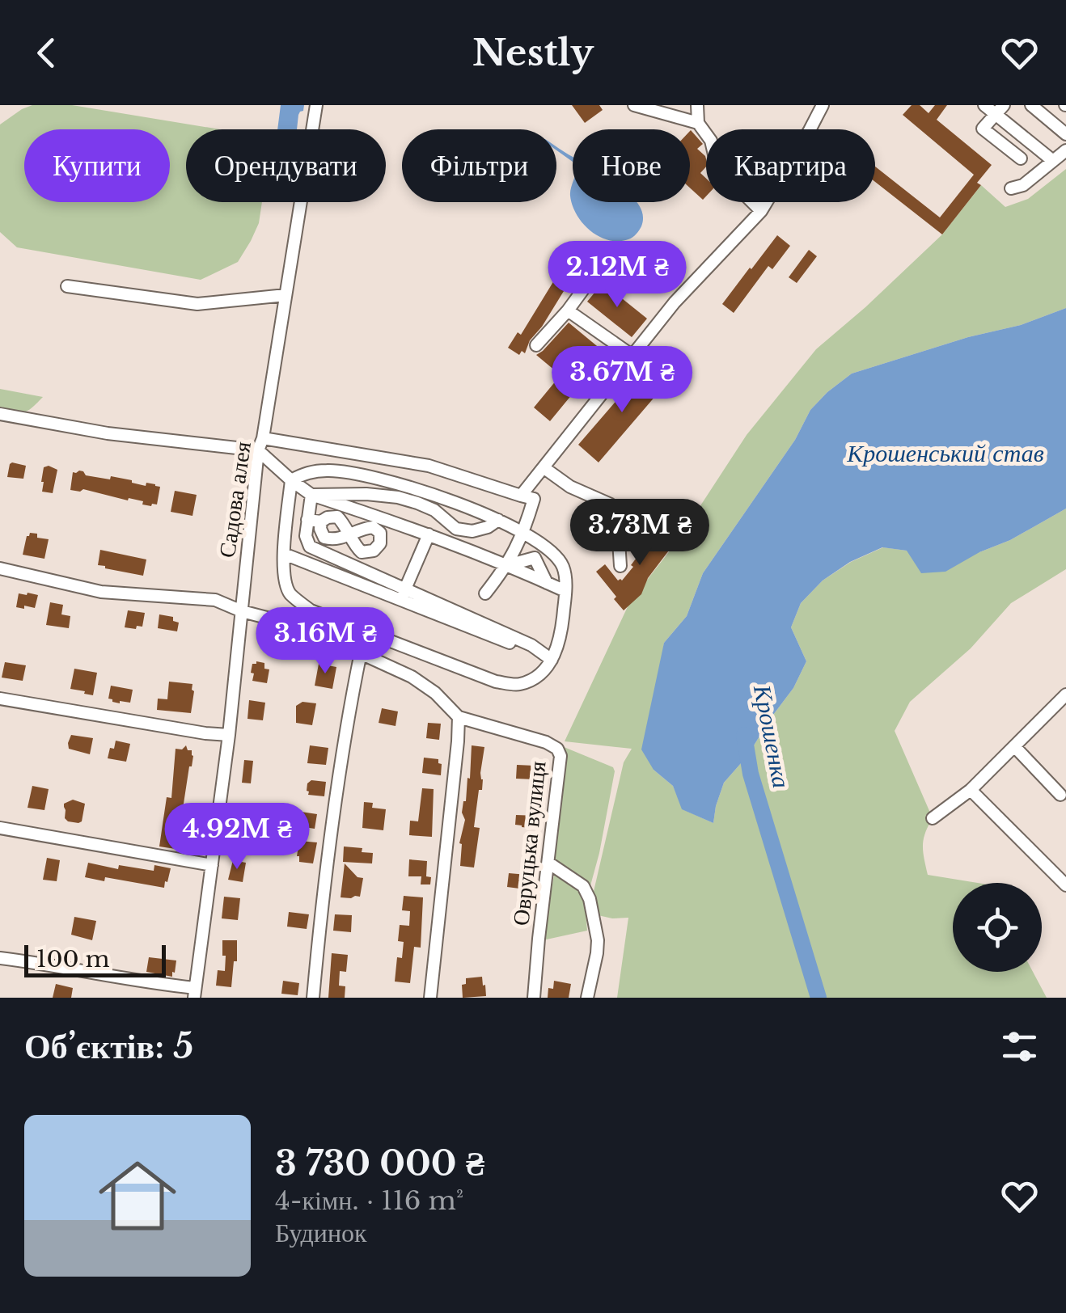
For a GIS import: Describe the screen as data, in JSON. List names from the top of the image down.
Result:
{
  "streets": {
    "street": ["Садова алея", "Овруцька вулиця"]
  },
  "water": ["Крошенський став", "Крошенка"],
  "scale_bar": "100 m",
  "page": {
    "header": "Nestly",
    "chip": [
      "Купити",
      "Орендувати",
      "Фільтри",
      "Нове",
      "Квартира"
    ],
    "price": [
      "2.12M ₴",
      "3.67M ₴",
      "3.73M ₴",
      "3.16M ₴",
      "4.92M ₴"
    ],
    "scale": "100 m",
    "heading": "Об’єктів: 5",
    "list": [
      {
        "name": "3 730 000 ₴",
        "note": "4-кімн. · 116 m² · Будинок"
      }
    ]
  }
}
